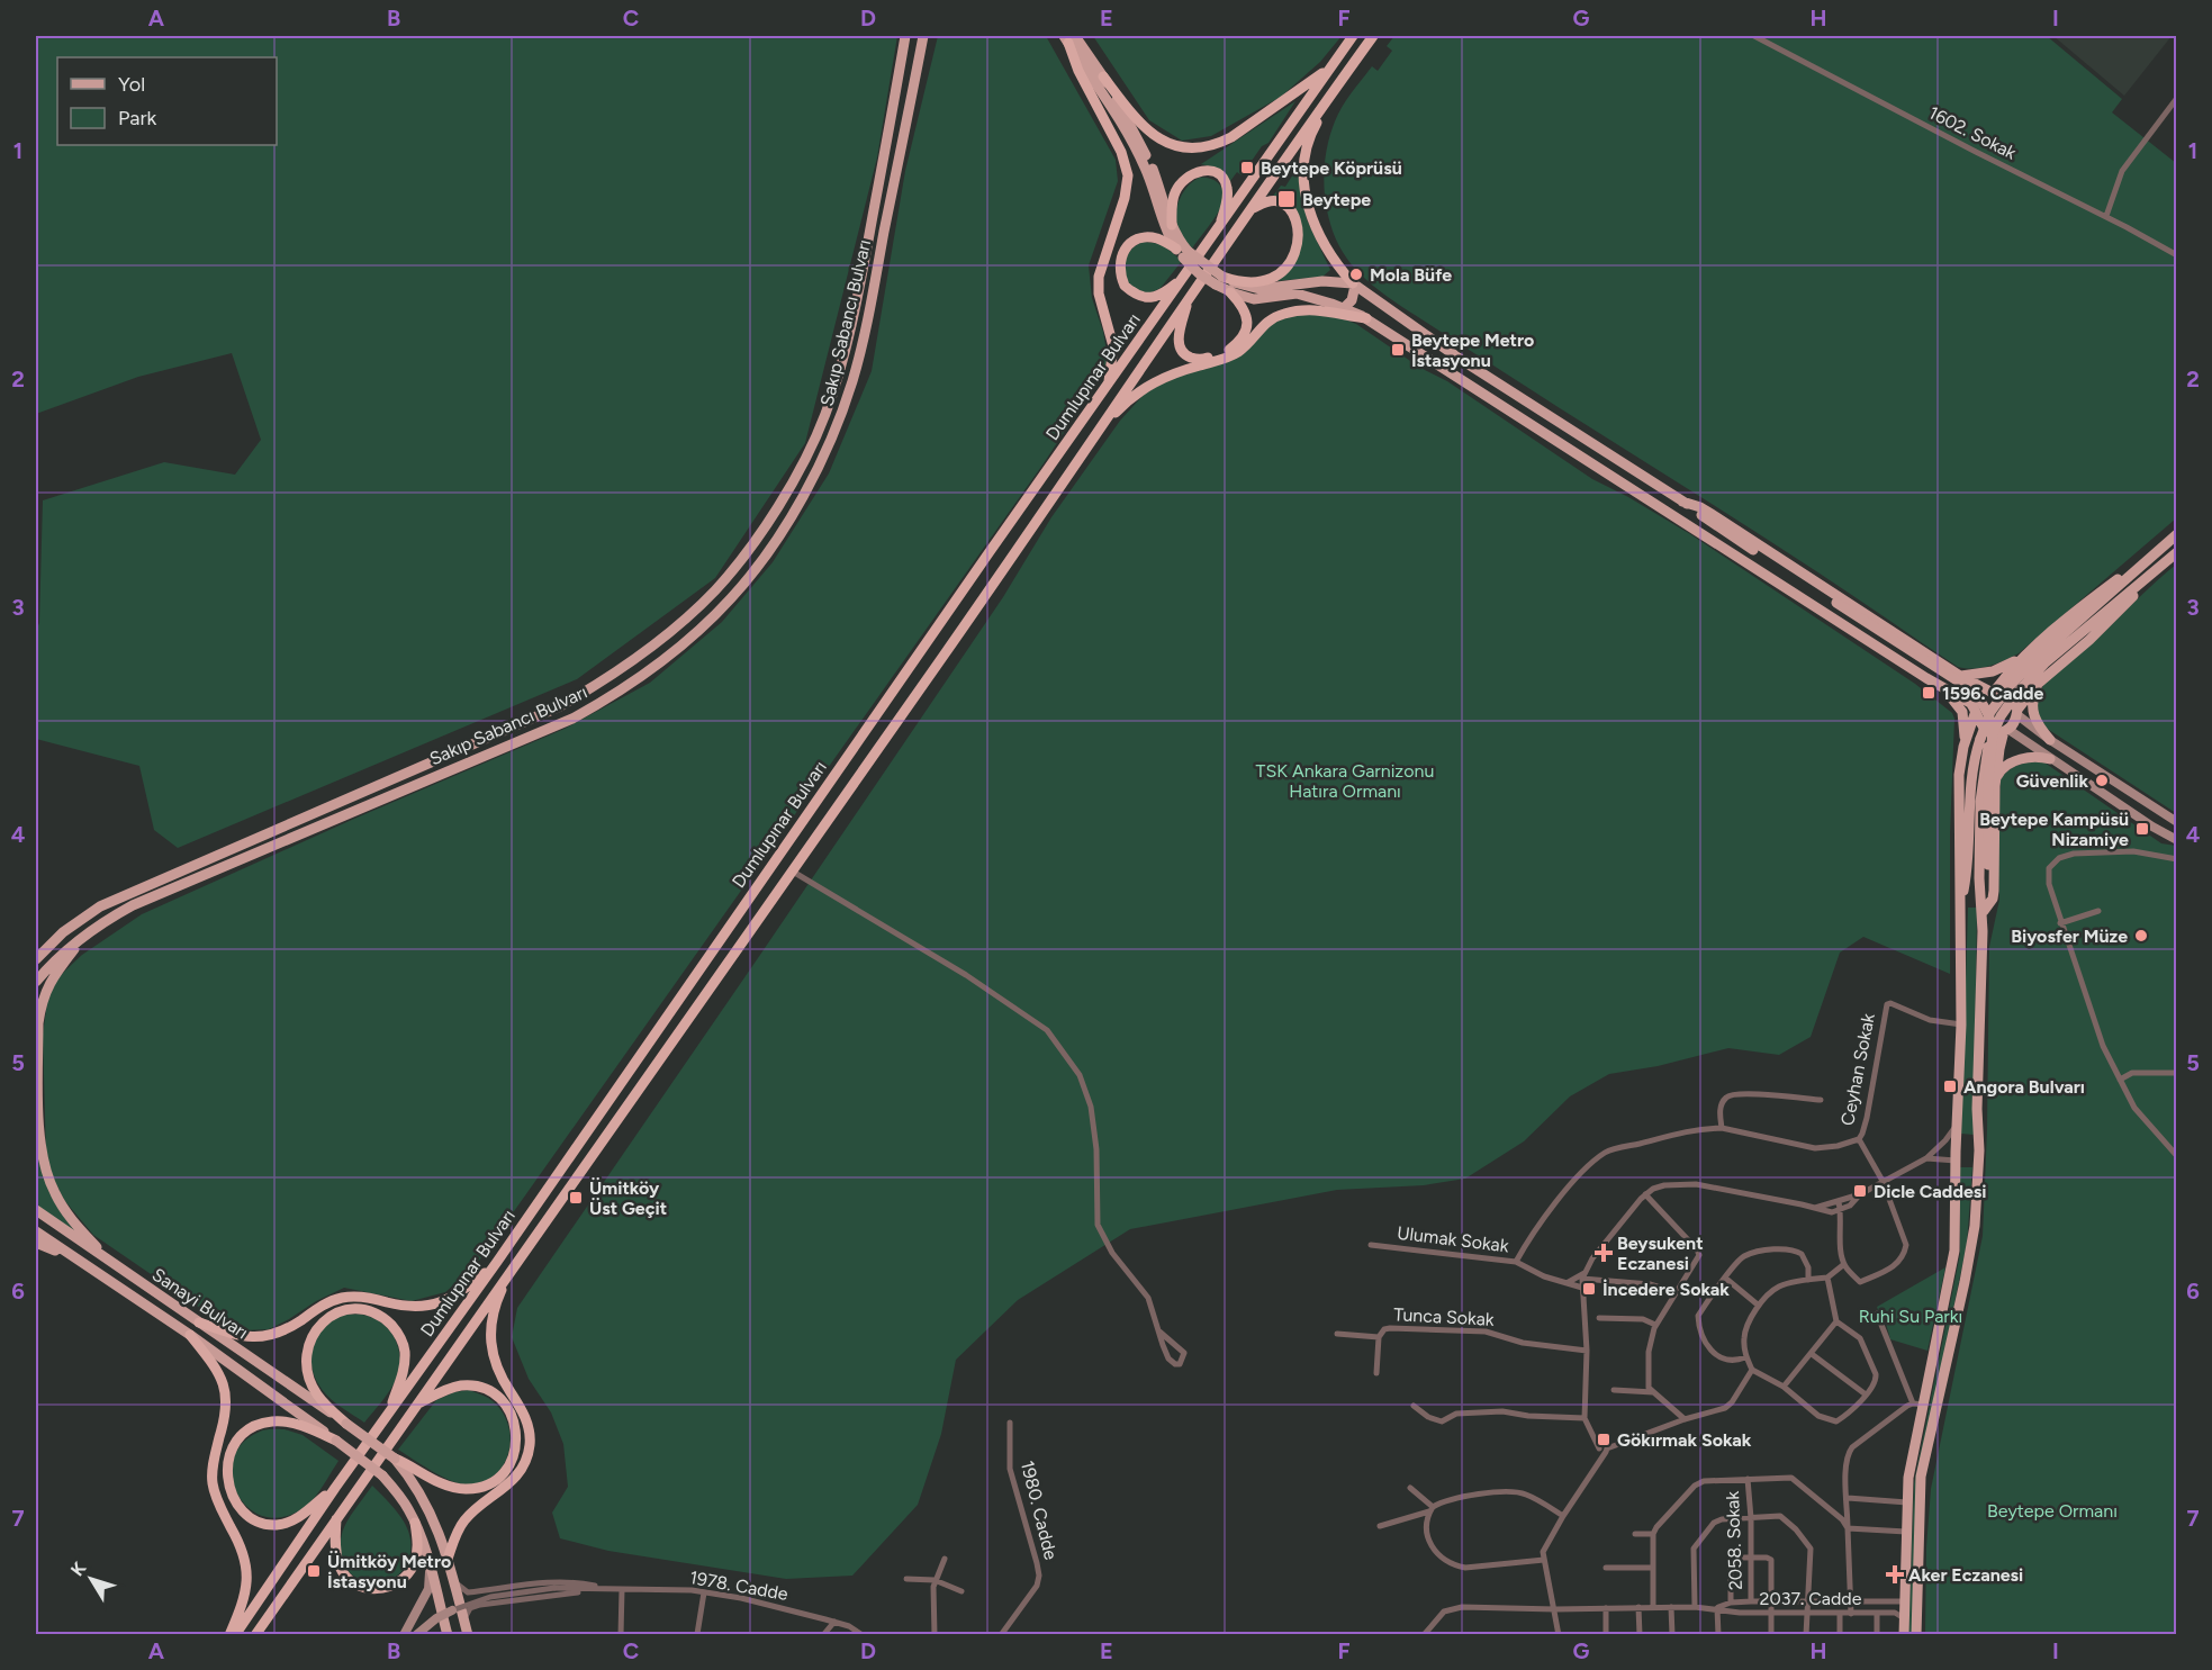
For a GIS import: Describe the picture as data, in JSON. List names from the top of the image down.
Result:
{
  "streets": {
    "highway": ["Dumlupınar Bulvarı"],
    "main road": ["Sakıp Sabancı Bulvarı", "Sanayi Bulvarı"],
    "street": [
      "1602. Sokak",
      "Ceyhan Sokak",
      "Ulumak Sokak",
      "Tunca Sokak",
      "1980. Cadde",
      "2058. Sokak",
      "1978. Cadde",
      "2037. Cadde"
    ]
  },
  "crossings": [
    ["Sanayi Bulvarı", "1978. Cadde"],
    ["2058. Sokak", "2037. Cadde"]
  ],
  "parks": ["TSK Ankara Garnizonu Hatıra Ormanı", "Ruhi Su Parkı", "Beytepe Ormanı"],
  "places": {
    "transit": [
      "Beytepe Köprüsü",
      "Beytepe",
      "Beytepe Metro İstasyonu",
      "1596. Cadde",
      "Beytepe Kampüsü Nizamiye",
      "Angora Bulvarı",
      "Dicle Caddesi",
      "Ümitköy Üst Geçit",
      "İncedere Sokak",
      "Gökırmak Sokak",
      "Ümitköy Metro İstasyonu"
    ],
    "other": ["Mola Büfe", "Güvenlik", "Biyosfer Müze"],
    "health": ["Beysukent Eczanesi", "Aker Eczanesi"]
  },
  "legend": ["Yol", "Park"],
  "north": "top left",
  "grid": {
    "columns": [
      "A",
      "B",
      "C",
      "D",
      "E",
      "F",
      "G",
      "H",
      "I"
    ],
    "rows": [
      "1",
      "2",
      "3",
      "4",
      "5",
      "6",
      "7"
    ]
  }
}
